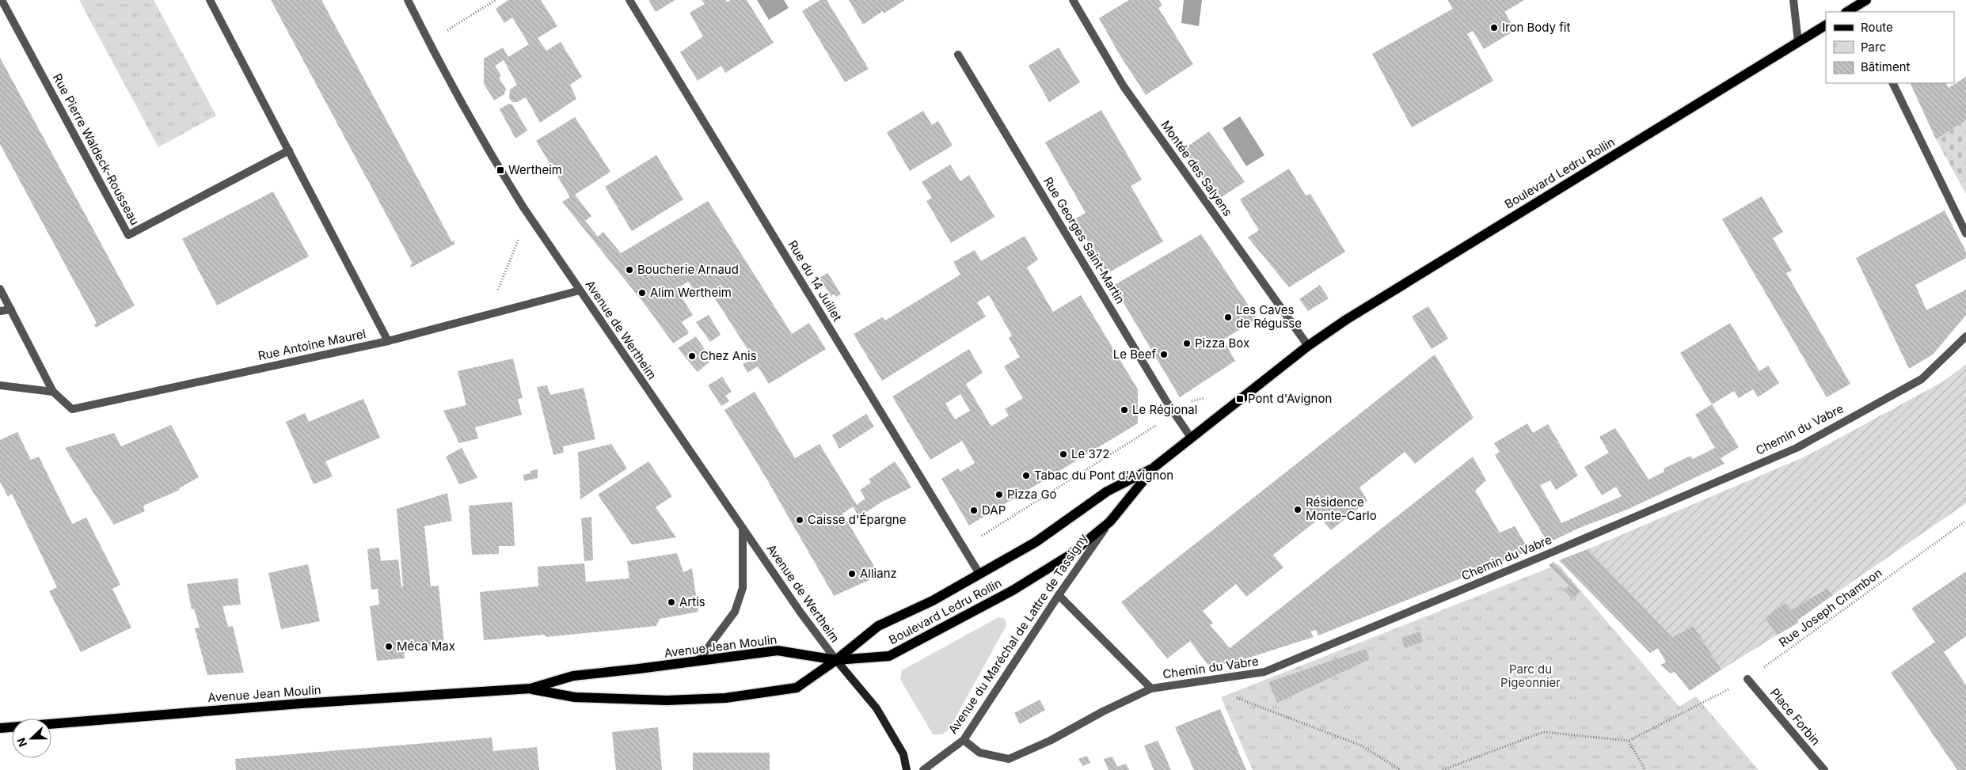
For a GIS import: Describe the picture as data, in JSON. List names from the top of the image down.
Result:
{
  "streets": {
    "main road": ["Boulevard Ledru Rollin", "Avenue Jean Moulin"],
    "street": [
      "Rue Pierre Waldeck-Rousseau",
      "Montée des Salyens",
      "Rue Georges Saint-Martin",
      "Rue du 14 Juillet",
      "Avenue de Wertheim",
      "Rue Antoine Maurel",
      "Chemin du Vabre",
      "Avenue du Maréchal de Lattre de Tassigny",
      "Place Forbin"
    ],
    "path": ["Rue Joseph Chambon"]
  },
  "crossings": [
    ["Montée des Salyens", "Boulevard Ledru Rollin"],
    ["Boulevard Ledru Rollin", "Rue Georges Saint-Martin"],
    ["Boulevard Ledru Rollin", "Rue du 14 Juillet"],
    ["Boulevard Ledru Rollin", "Avenue de Wertheim"],
    ["Boulevard Ledru Rollin", "Avenue du Maréchal de Lattre de Tassigny"],
    ["Boulevard Ledru Rollin", "Avenue Jean Moulin"],
    ["Avenue de Wertheim", "Rue Antoine Maurel"],
    ["Avenue de Wertheim", "Avenue Jean Moulin"],
    ["Chemin du Vabre", "Avenue du Maréchal de Lattre de Tassigny"],
    ["Rue Joseph Chambon", "Place Forbin"]
  ],
  "parks": ["Parc du Pigeonnier"],
  "places": {
    "other": [
      "Iron Body fit",
      "Boucherie Arnaud",
      "Alim Wertheim",
      "Les Caves de Régusse",
      "Pizza Box",
      "Le Beef",
      "Chez Anis",
      "Le Régional",
      "Le 372",
      "Tabac du Pont d'Avignon",
      "Pizza Go",
      "Résidence Monte-Carlo",
      "DAP",
      "Caisse d'Épargne",
      "Allianz",
      "Artis",
      "Méca Max"
    ],
    "transit": ["Wertheim", "Pont d'Avignon"]
  },
  "legend": ["Route", "Parc", "Bâtiment"],
  "north": "left"
}
